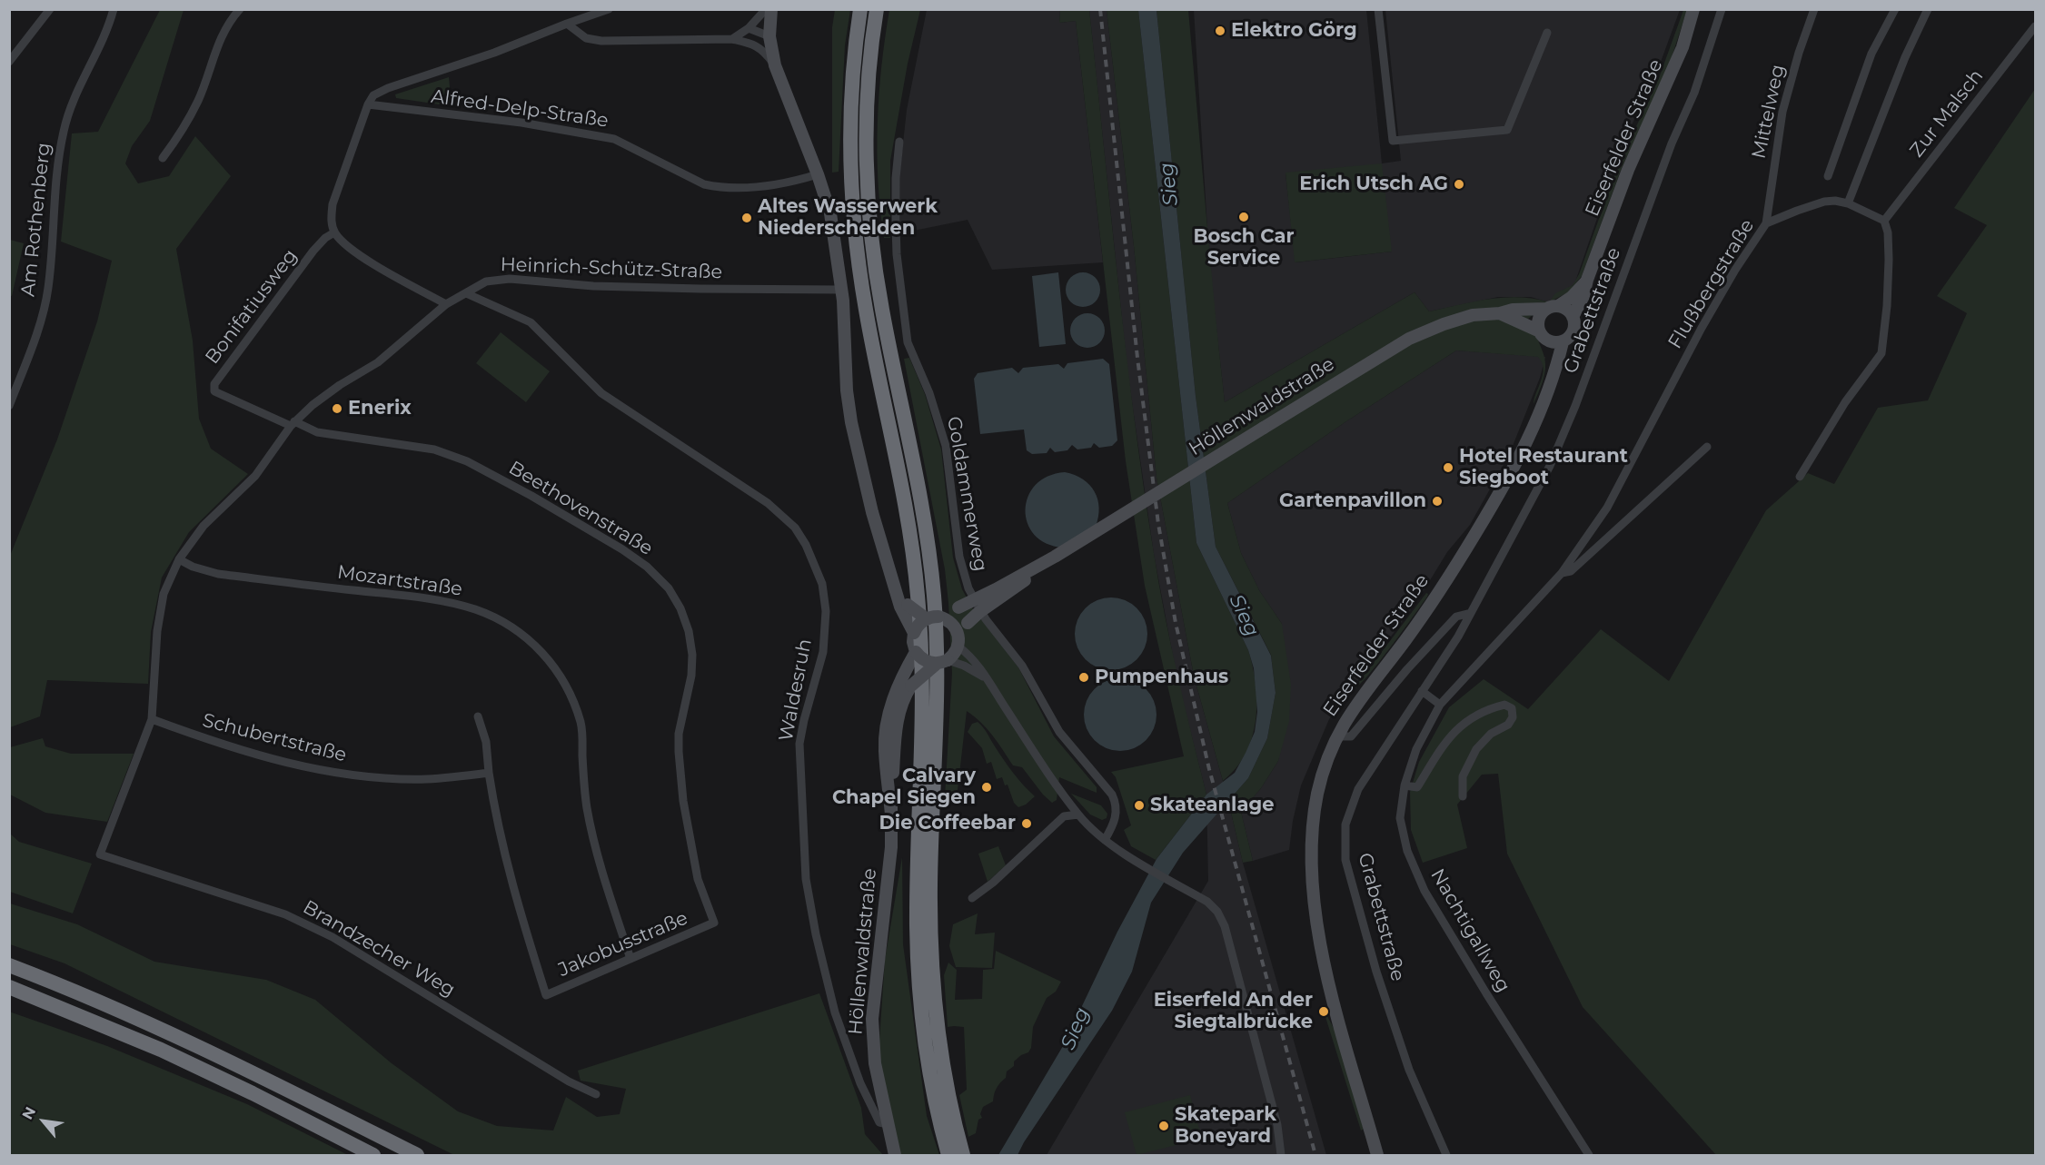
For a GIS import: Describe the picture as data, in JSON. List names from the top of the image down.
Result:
{
  "streets": {
    "street": [
      "Alfred-Delp-Straße",
      "Mittelweg",
      "Zur Malsch",
      "Eiserfelder Straße",
      "Am Rothenberg",
      "Heinrich-Schütz-Straße",
      "Flußbergstraße",
      "Bonifatiusweg",
      "Grabettstraße",
      "Höllenwaldstraße",
      "Goldammerweg",
      "Beethovenstraße",
      "Mozartstraße",
      "Waldesruh",
      "Schubertstraße",
      "Nachtigallweg",
      "Jakobusstraße",
      "Brandzecher Weg"
    ]
  },
  "crossings": [
    ["Alfred-Delp-Straße", "Höllenwaldstraße"],
    ["Mittelweg", "Flußbergstraße"],
    ["Zur Malsch", "Flußbergstraße"],
    ["Eiserfelder Straße", "Höllenwaldstraße"],
    ["Heinrich-Schütz-Straße", "Bonifatiusweg"],
    ["Heinrich-Schütz-Straße", "Höllenwaldstraße"],
    ["Heinrich-Schütz-Straße", "Beethovenstraße"],
    ["Heinrich-Schütz-Straße", "Mozartstraße"],
    ["Heinrich-Schütz-Straße", "Waldesruh"],
    ["Heinrich-Schütz-Straße", "Schubertstraße"],
    ["Heinrich-Schütz-Straße", "Brandzecher Weg"],
    ["Flußbergstraße", "Nachtigallweg"],
    ["Bonifatiusweg", "Beethovenstraße"],
    ["Höllenwaldstraße", "Waldesruh"],
    ["Beethovenstraße", "Jakobusstraße"],
    ["Mozartstraße", "Jakobusstraße"],
    ["Schubertstraße", "Jakobusstraße"]
  ],
  "water": ["Sieg"],
  "places": [
    "Elektro Görg",
    "Erich Utsch AG",
    "Bosch Car Service",
    "Altes Wasserwerk Niederschelden",
    "Enerix",
    "Hotel Restaurant Siegboot",
    "Gartenpavillon",
    "Pumpenhaus",
    "Calvary Chapel Siegen",
    "Skateanlage",
    "Die Coffeebar",
    "Eiserfeld An der Siegtalbrücke",
    "Skatepark Boneyard"
  ],
  "north": "top left"
}
